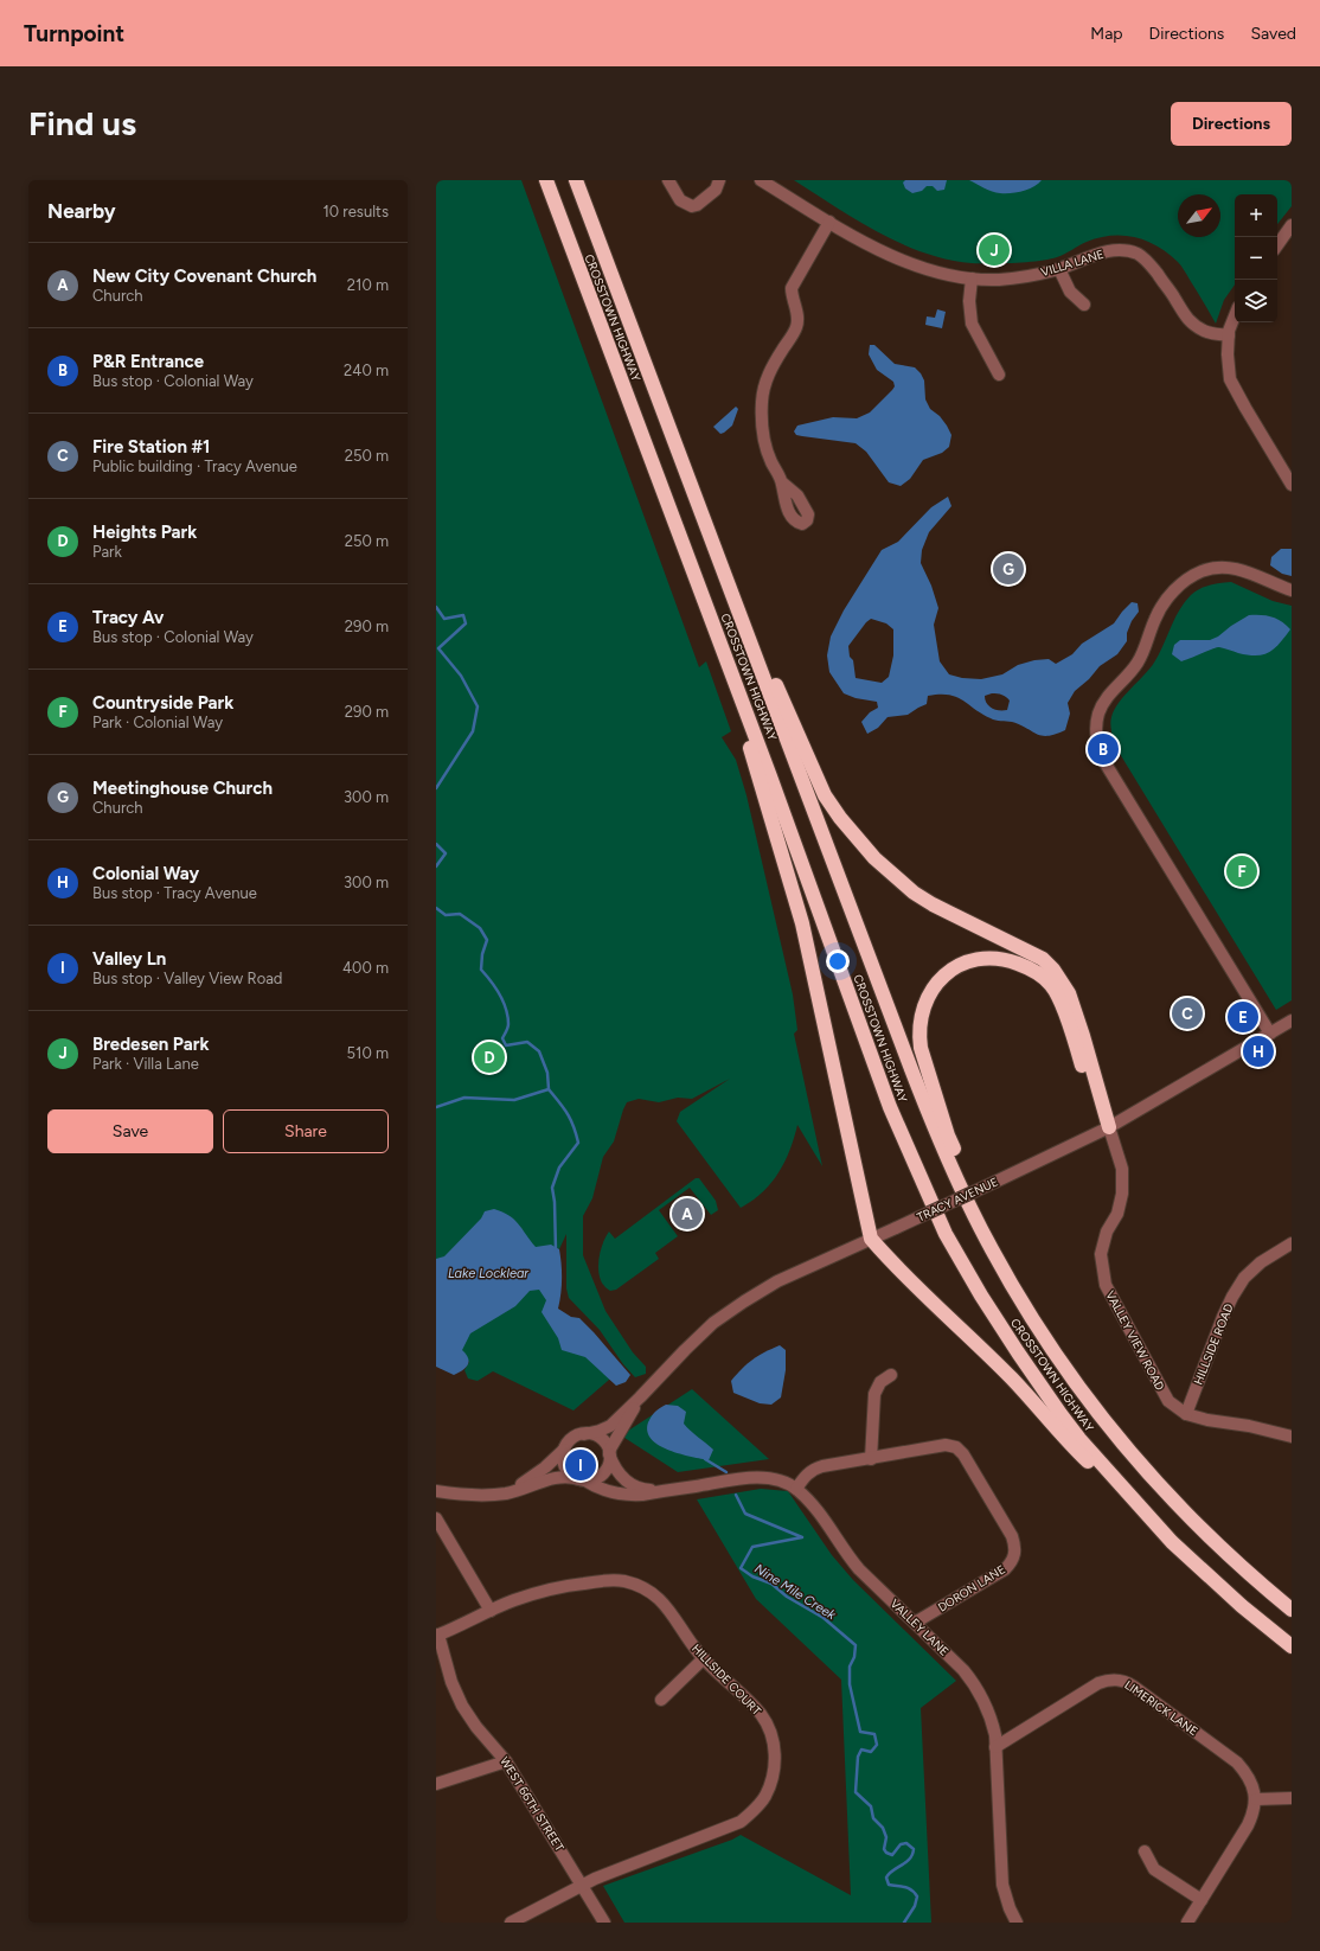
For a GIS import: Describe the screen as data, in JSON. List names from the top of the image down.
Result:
{
  "streets": {
    "highway": ["CROSSTOWN HIGHWAY"],
    "street": [
      "VILLA LANE",
      "TRACY AVENUE",
      "VALLEY VIEW ROAD",
      "HILLSIDE ROAD",
      "DORON LANE",
      "VALLEY LANE",
      "HILLSIDE COURT",
      "LIMERICK LANE",
      "WEST 66TH STREET"
    ]
  },
  "crossings": [
    ["TRACY AVENUE", "VALLEY VIEW ROAD"],
    ["TRACY AVENUE", "VALLEY LANE"],
    ["VALLEY VIEW ROAD", "HILLSIDE ROAD"],
    ["DORON LANE", "VALLEY LANE"],
    ["VALLEY LANE", "LIMERICK LANE"],
    ["HILLSIDE COURT", "WEST 66TH STREET"]
  ],
  "water": ["Lake Locklear", "Nine Mile Creek"],
  "north": "top right",
  "page": {
    "header": "Turnpoint",
    "nav": ["Map", "Directions", "Saved"],
    "buttons": [
      "Directions",
      ["Save", "Share"]
    ],
    "title": "Find us",
    "heading": ["Nearby", "10 results"],
    "map_buttons": ["+", "−"],
    "pins": [
      "J",
      "G",
      "B",
      "F",
      "C",
      "E",
      "H",
      "D",
      "A",
      "I"
    ],
    "list": [
      {
        "mark": "A",
        "name": "New City Covenant Church",
        "note": "Church",
        "value": "210 m"
      },
      {
        "mark": "B",
        "name": "P&R Entrance",
        "note": "Bus stop · Colonial Way",
        "value": "240 m"
      },
      {
        "mark": "C",
        "name": "Fire Station #1",
        "note": "Public building · Tracy Avenue",
        "value": "250 m"
      },
      {
        "mark": "D",
        "name": "Heights Park",
        "note": "Park",
        "value": "250 m"
      },
      {
        "mark": "E",
        "name": "Tracy Av",
        "note": "Bus stop · Colonial Way",
        "value": "290 m"
      },
      {
        "mark": "F",
        "name": "Countryside Park",
        "note": "Park · Colonial Way",
        "value": "290 m"
      },
      {
        "mark": "G",
        "name": "Meetinghouse Church",
        "note": "Church",
        "value": "300 m"
      },
      {
        "mark": "H",
        "name": "Colonial Way",
        "note": "Bus stop · Tracy Avenue",
        "value": "300 m"
      },
      {
        "mark": "I",
        "name": "Valley Ln",
        "note": "Bus stop · Valley View Road",
        "value": "400 m"
      },
      {
        "mark": "J",
        "name": "Bredesen Park",
        "note": "Park · Villa Lane",
        "value": "510 m"
      }
    ]
  }
}
